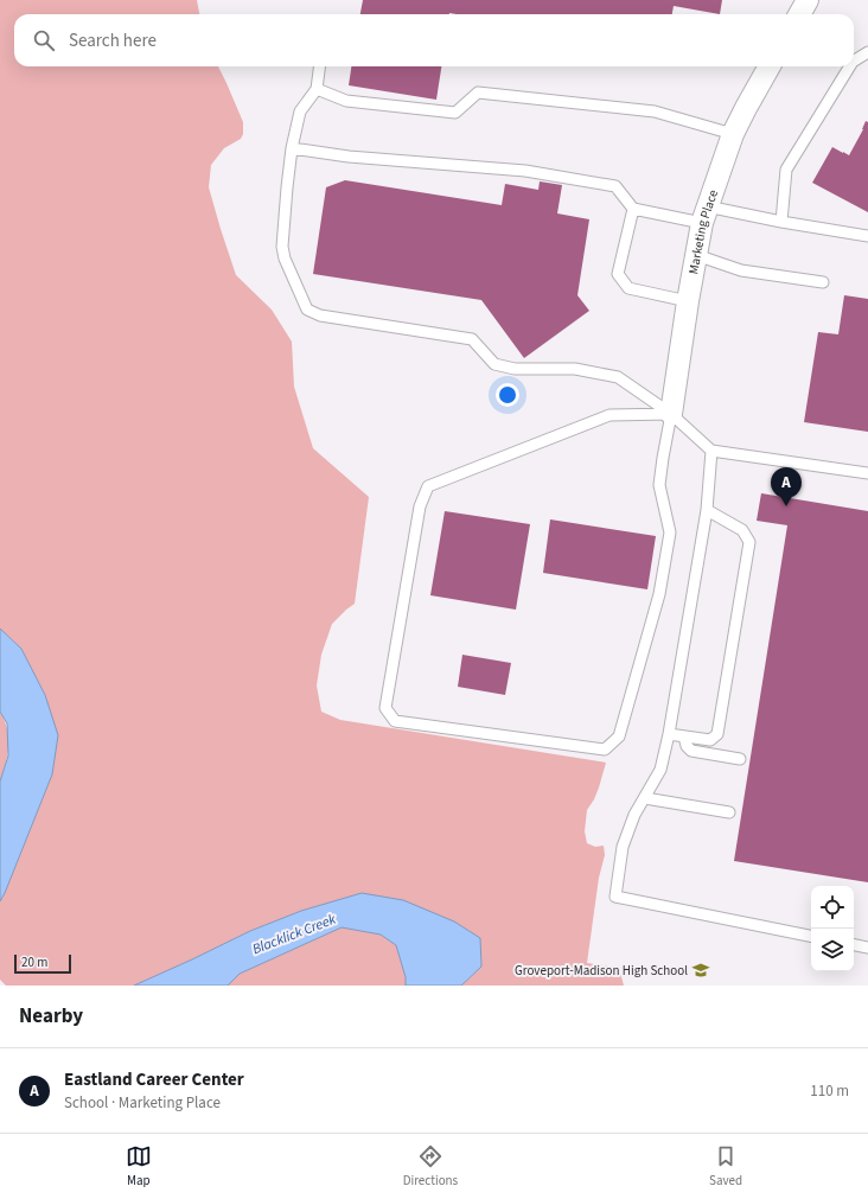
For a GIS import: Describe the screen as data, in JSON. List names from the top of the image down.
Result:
{
  "streets": {
    "street": ["Marketing Place"]
  },
  "water": ["Blacklick Creek"],
  "places": {
    "school or university": ["Groveport-Madison High School"]
  },
  "scale_bar": "20 m",
  "page": {
    "search": "Search here",
    "pins": "A",
    "scale": "20 m",
    "heading": "Nearby",
    "list": [
      {
        "mark": "A",
        "name": "Eastland Career Center",
        "note": "School · Marketing Place",
        "value": "110 m"
      }
    ],
    "nav": ["Map", "Directions", "Saved"]
  }
}
